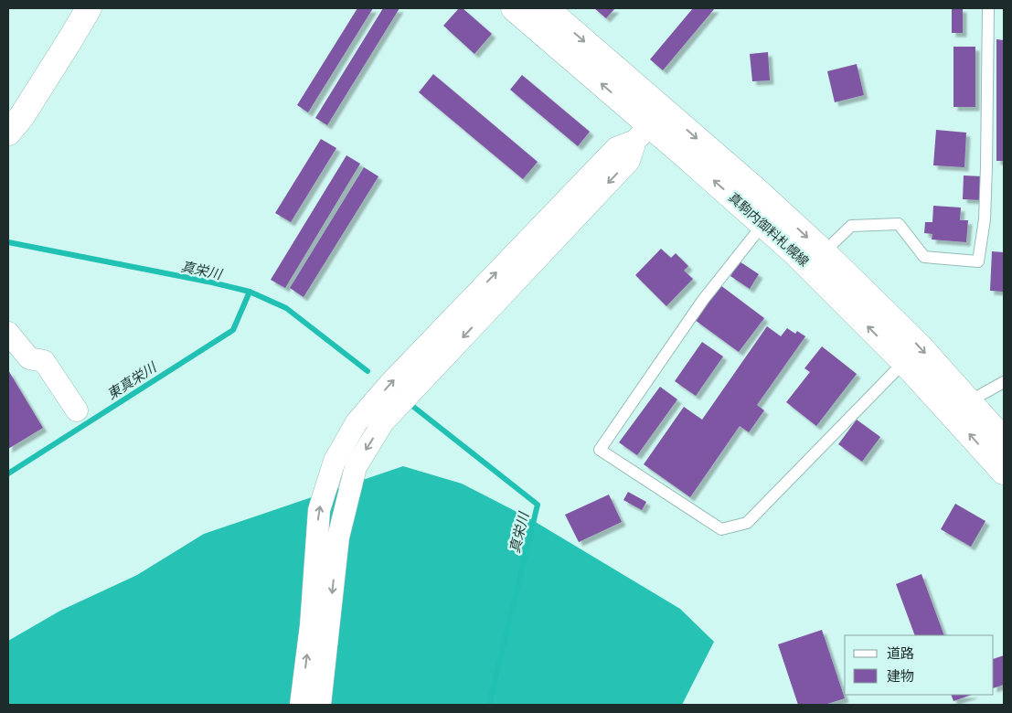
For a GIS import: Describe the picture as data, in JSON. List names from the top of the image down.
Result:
{
  "streets": {
    "main road": ["真駒内御料札幌線"]
  },
  "water": ["真栄川", "東真栄川"],
  "legend": ["道路", "建物"]
}
